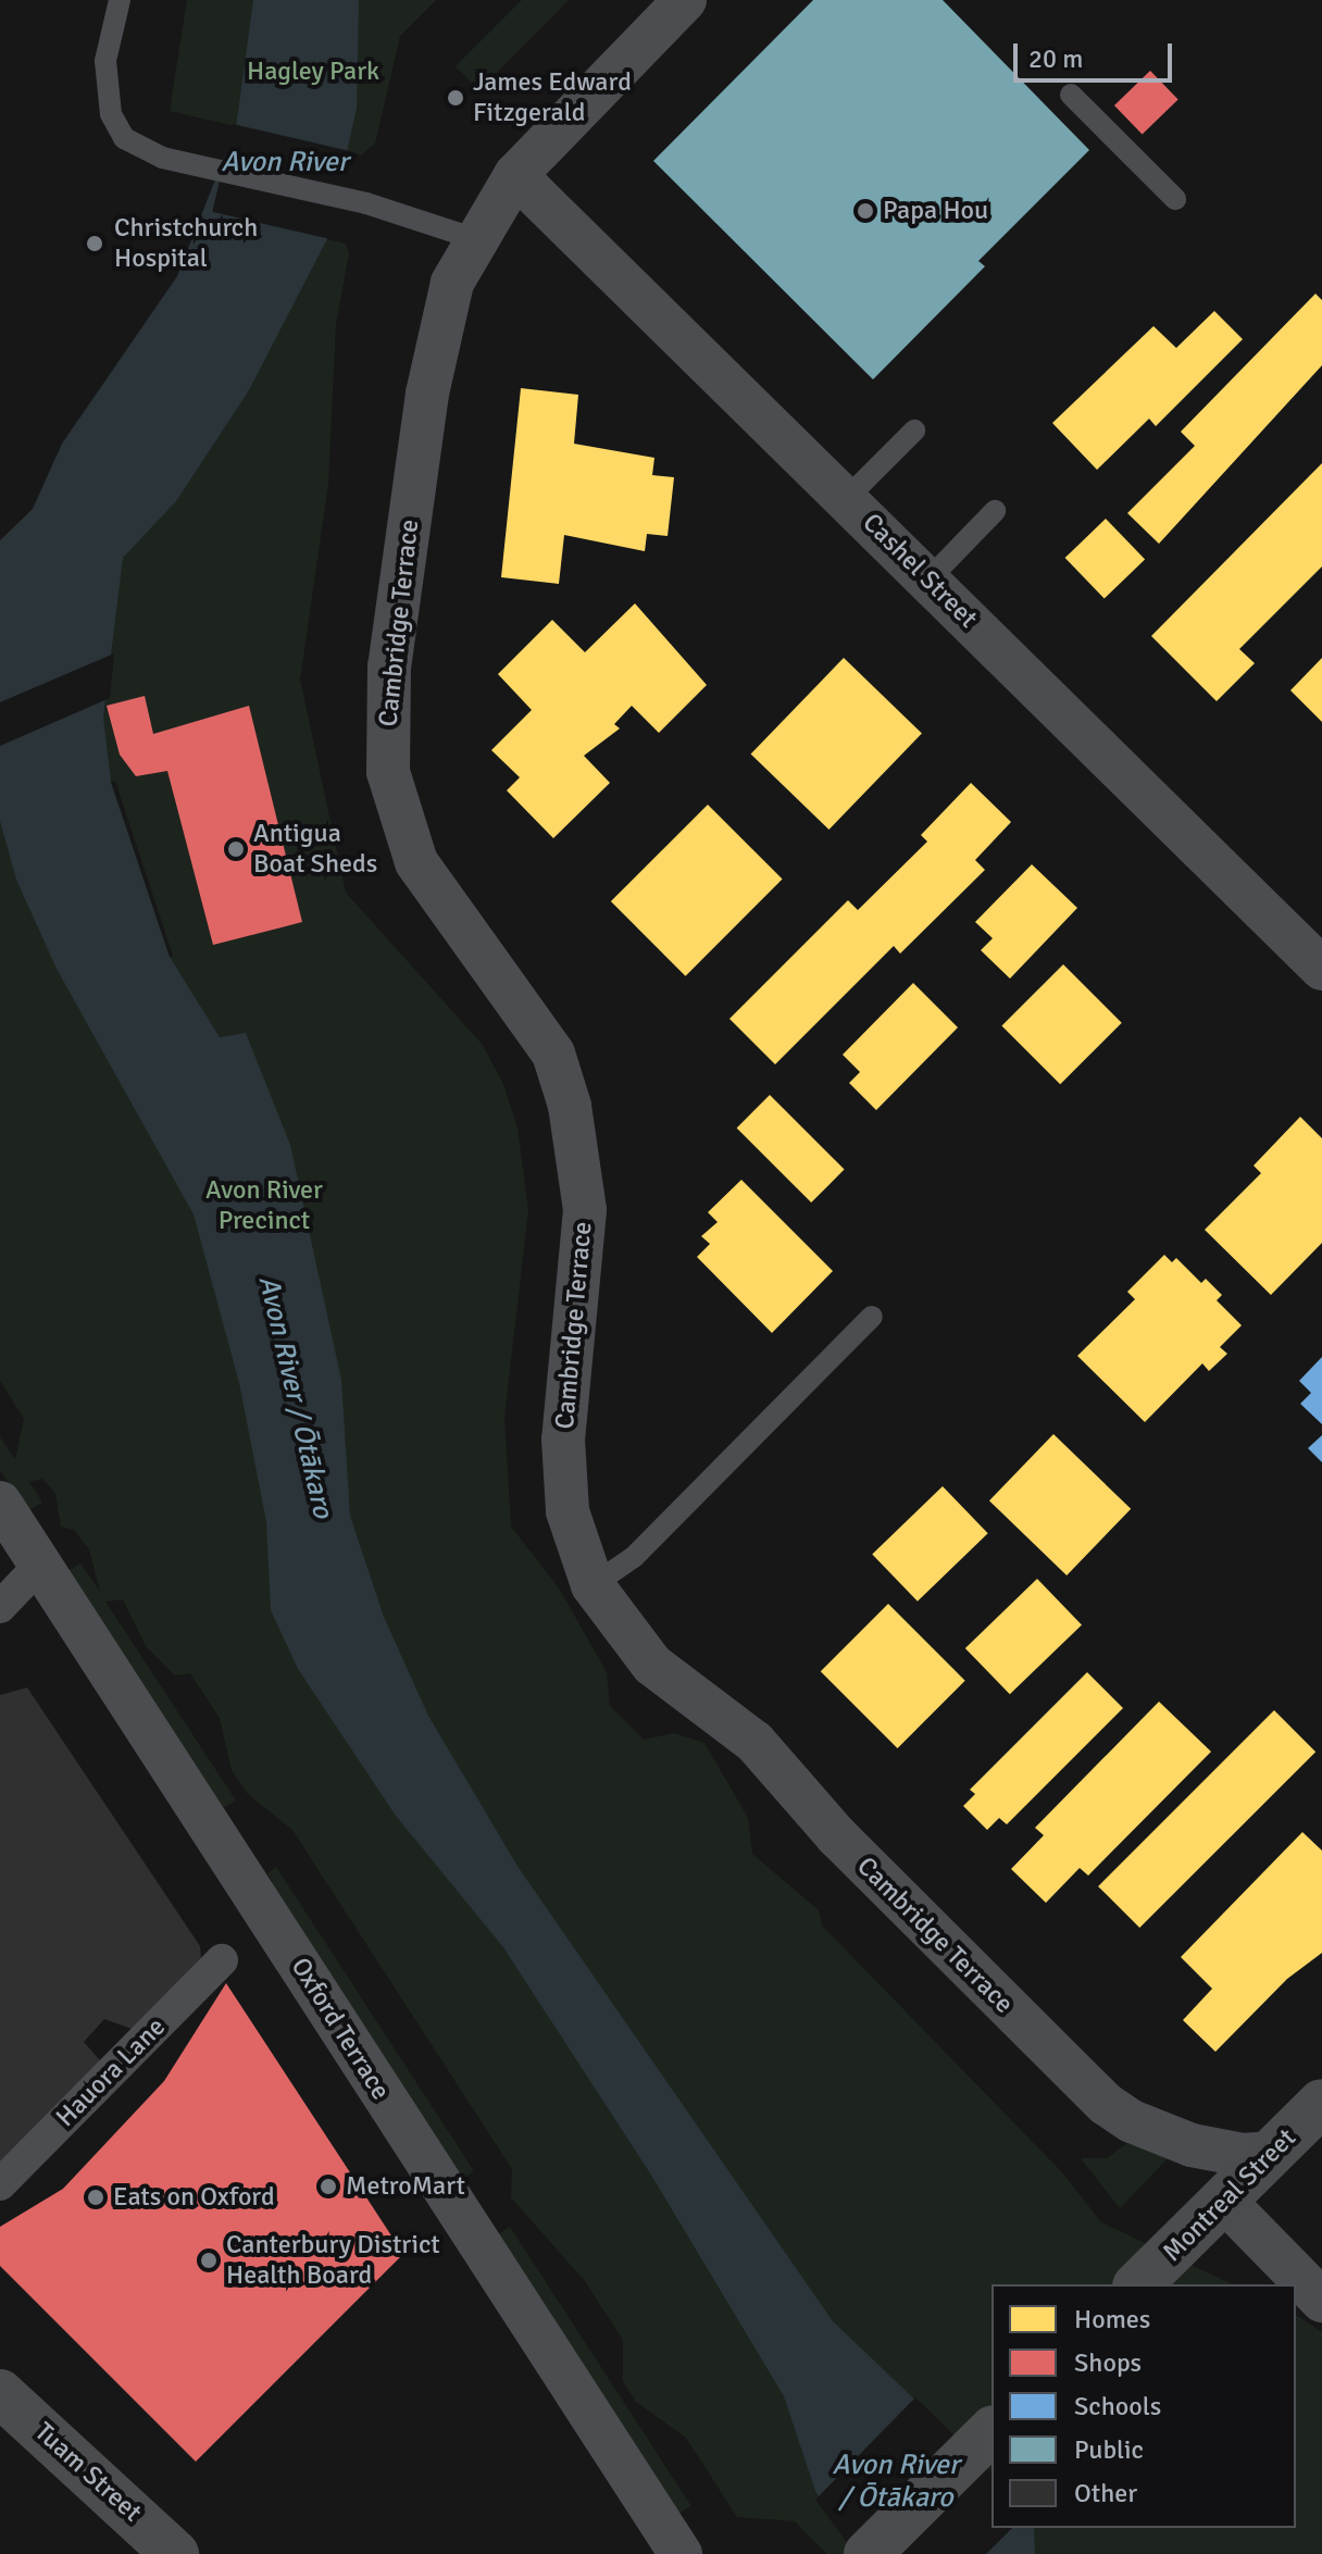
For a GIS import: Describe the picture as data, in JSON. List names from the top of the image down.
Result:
{
  "streets": {
    "main road": ["Montreal Street", "Tuam Street"],
    "street": [
      "Cashel Street",
      "Cambridge Terrace",
      "Oxford Terrace",
      "Hauora Lane"
    ]
  },
  "crossings": [
    ["Cashel Street", "Cambridge Terrace"],
    ["Cambridge Terrace", "Montreal Street"]
  ],
  "water": ["Avon River", "Avon River / Ōtākaro"],
  "parks": ["Hagley Park", "Avon River Precinct"],
  "places": [
    "James Edward Fitzgerald",
    "Papa Hou",
    "Christchurch Hospital",
    "Antigua Boat Sheds",
    "MetroMart",
    "Eats on Oxford",
    "Canterbury District Health Board"
  ],
  "legend": [
    "Homes",
    "Shops",
    "Schools",
    "Public",
    "Other"
  ],
  "scale_bar": "20 m"
}
